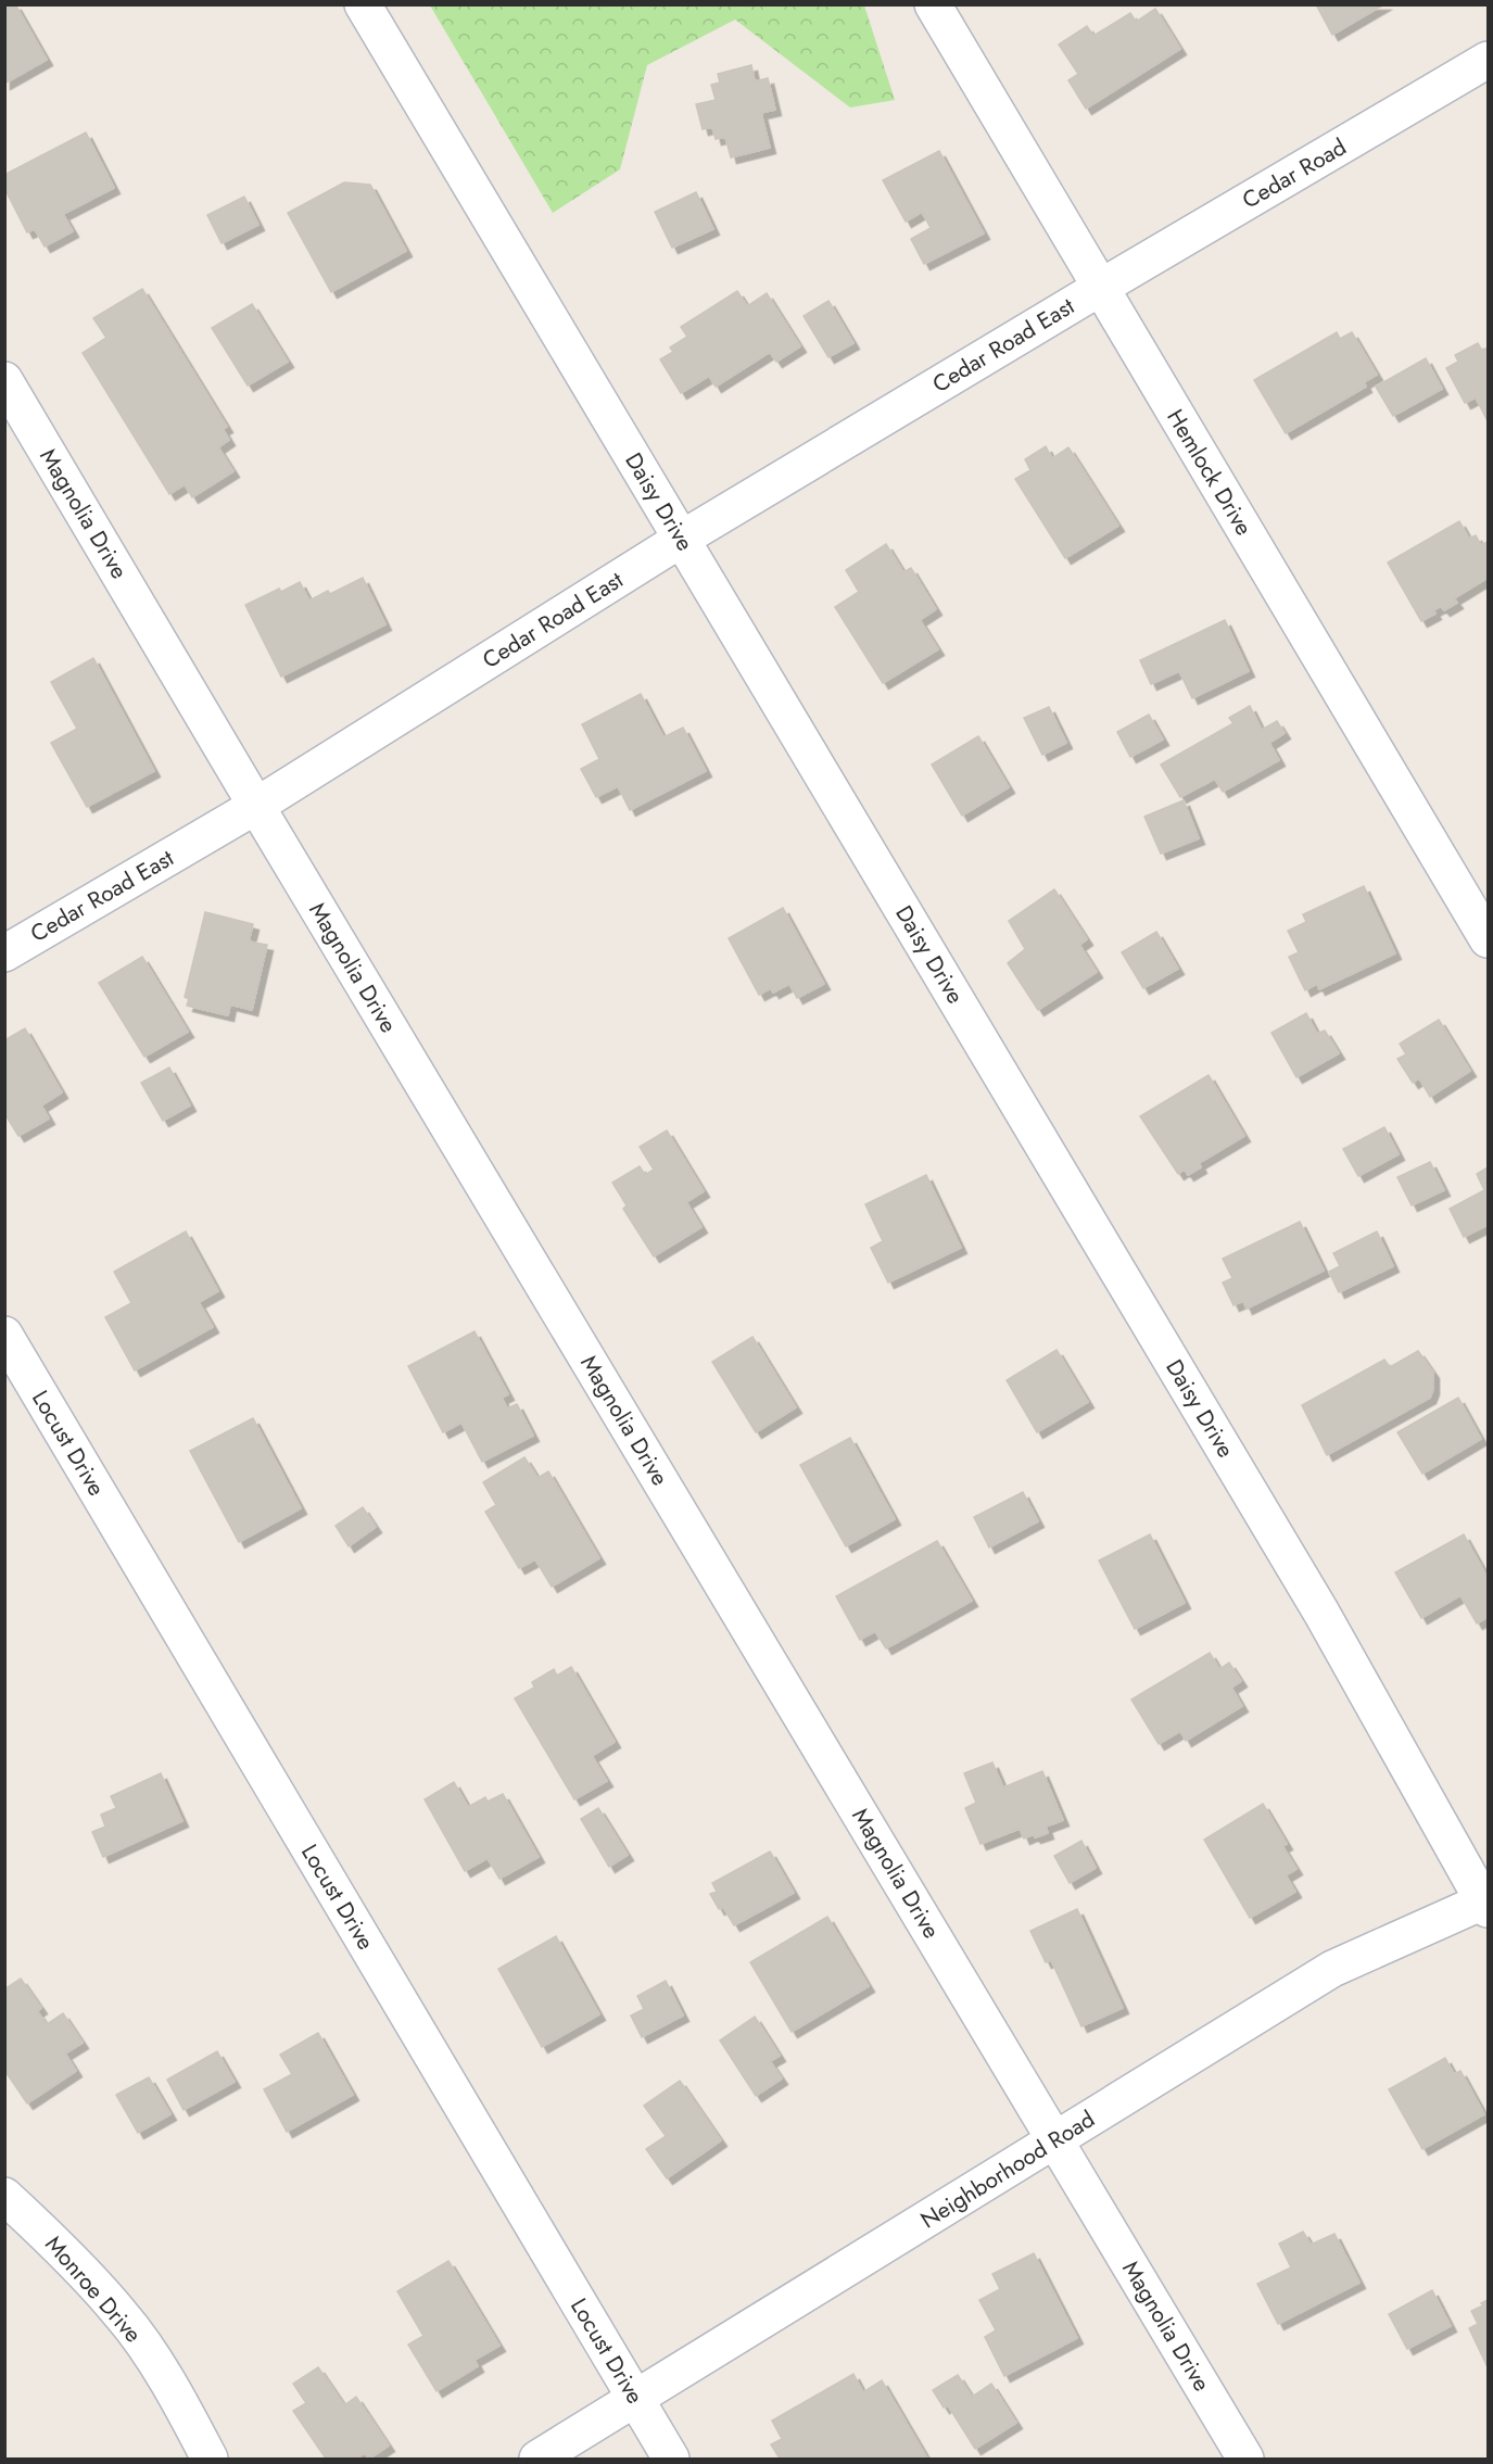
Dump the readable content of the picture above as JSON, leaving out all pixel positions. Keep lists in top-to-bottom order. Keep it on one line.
{"streets":{"street":["Cedar Road","Cedar Road East","Hemlock Drive","Daisy Drive","Magnolia Drive","Locust Drive","Neighborhood Road","Monroe Drive"]},"crossings":[["Cedar Road","Cedar Road East"],["Cedar Road","Hemlock Drive"],["Cedar Road East","Hemlock Drive"],["Cedar Road East","Daisy Drive"],["Cedar Road East","Magnolia Drive"],["Daisy Drive","Neighborhood Road"],["Magnolia Drive","Neighborhood Road"],["Locust Drive","Neighborhood Road"]]}
